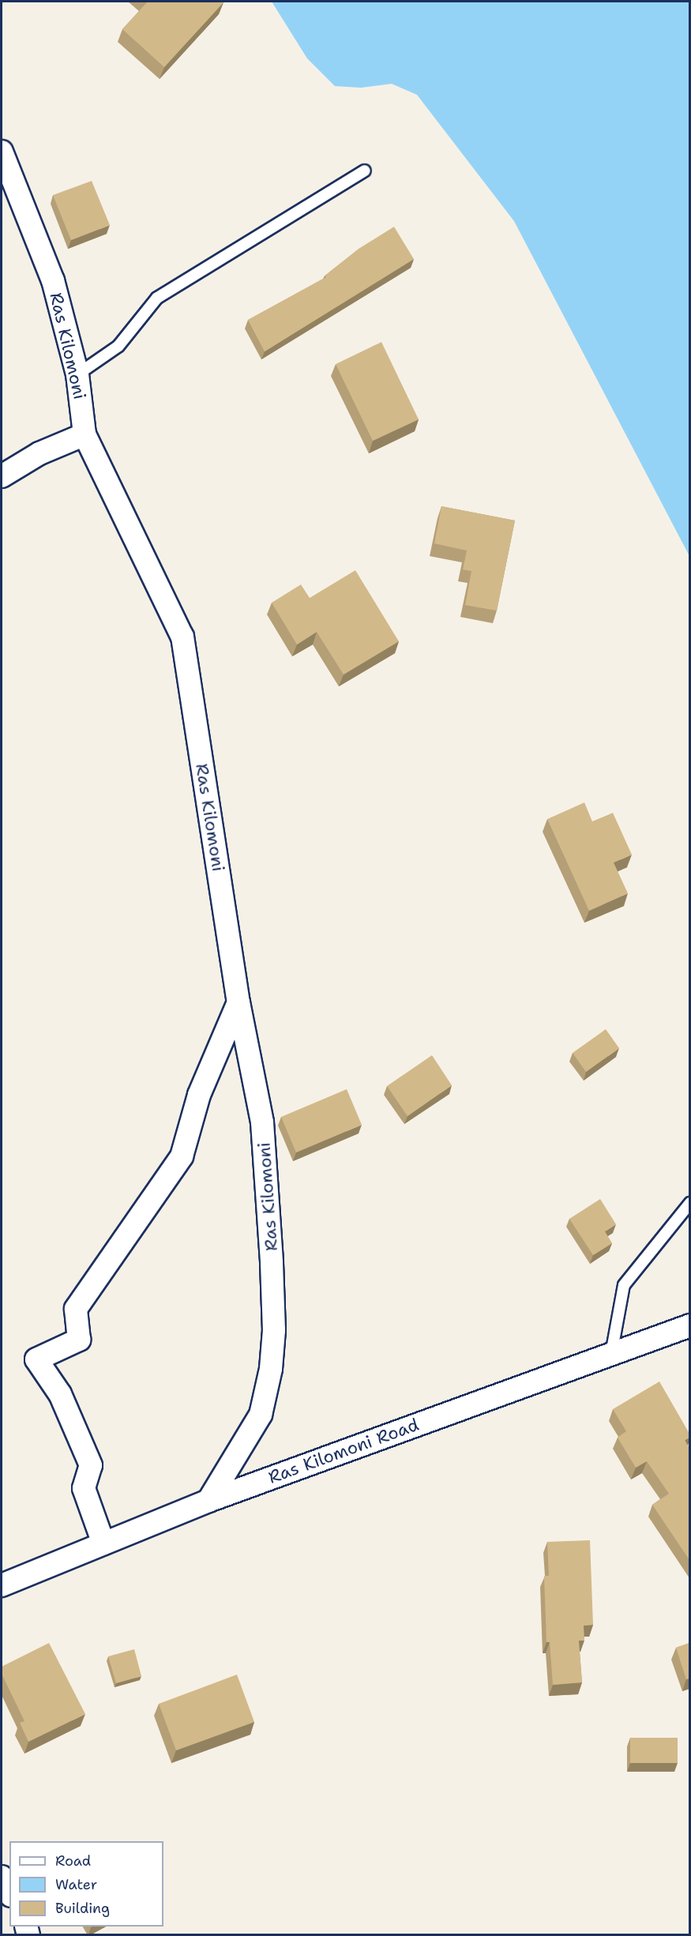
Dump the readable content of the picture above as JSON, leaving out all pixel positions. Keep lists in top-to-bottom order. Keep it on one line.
{"streets":{"street":["Ras Kilomoni","Ras Kilomoni Road"]},"crossings":[["Ras Kilomoni","Ras Kilomoni Road"]],"legend":["Road","Water","Building"]}
